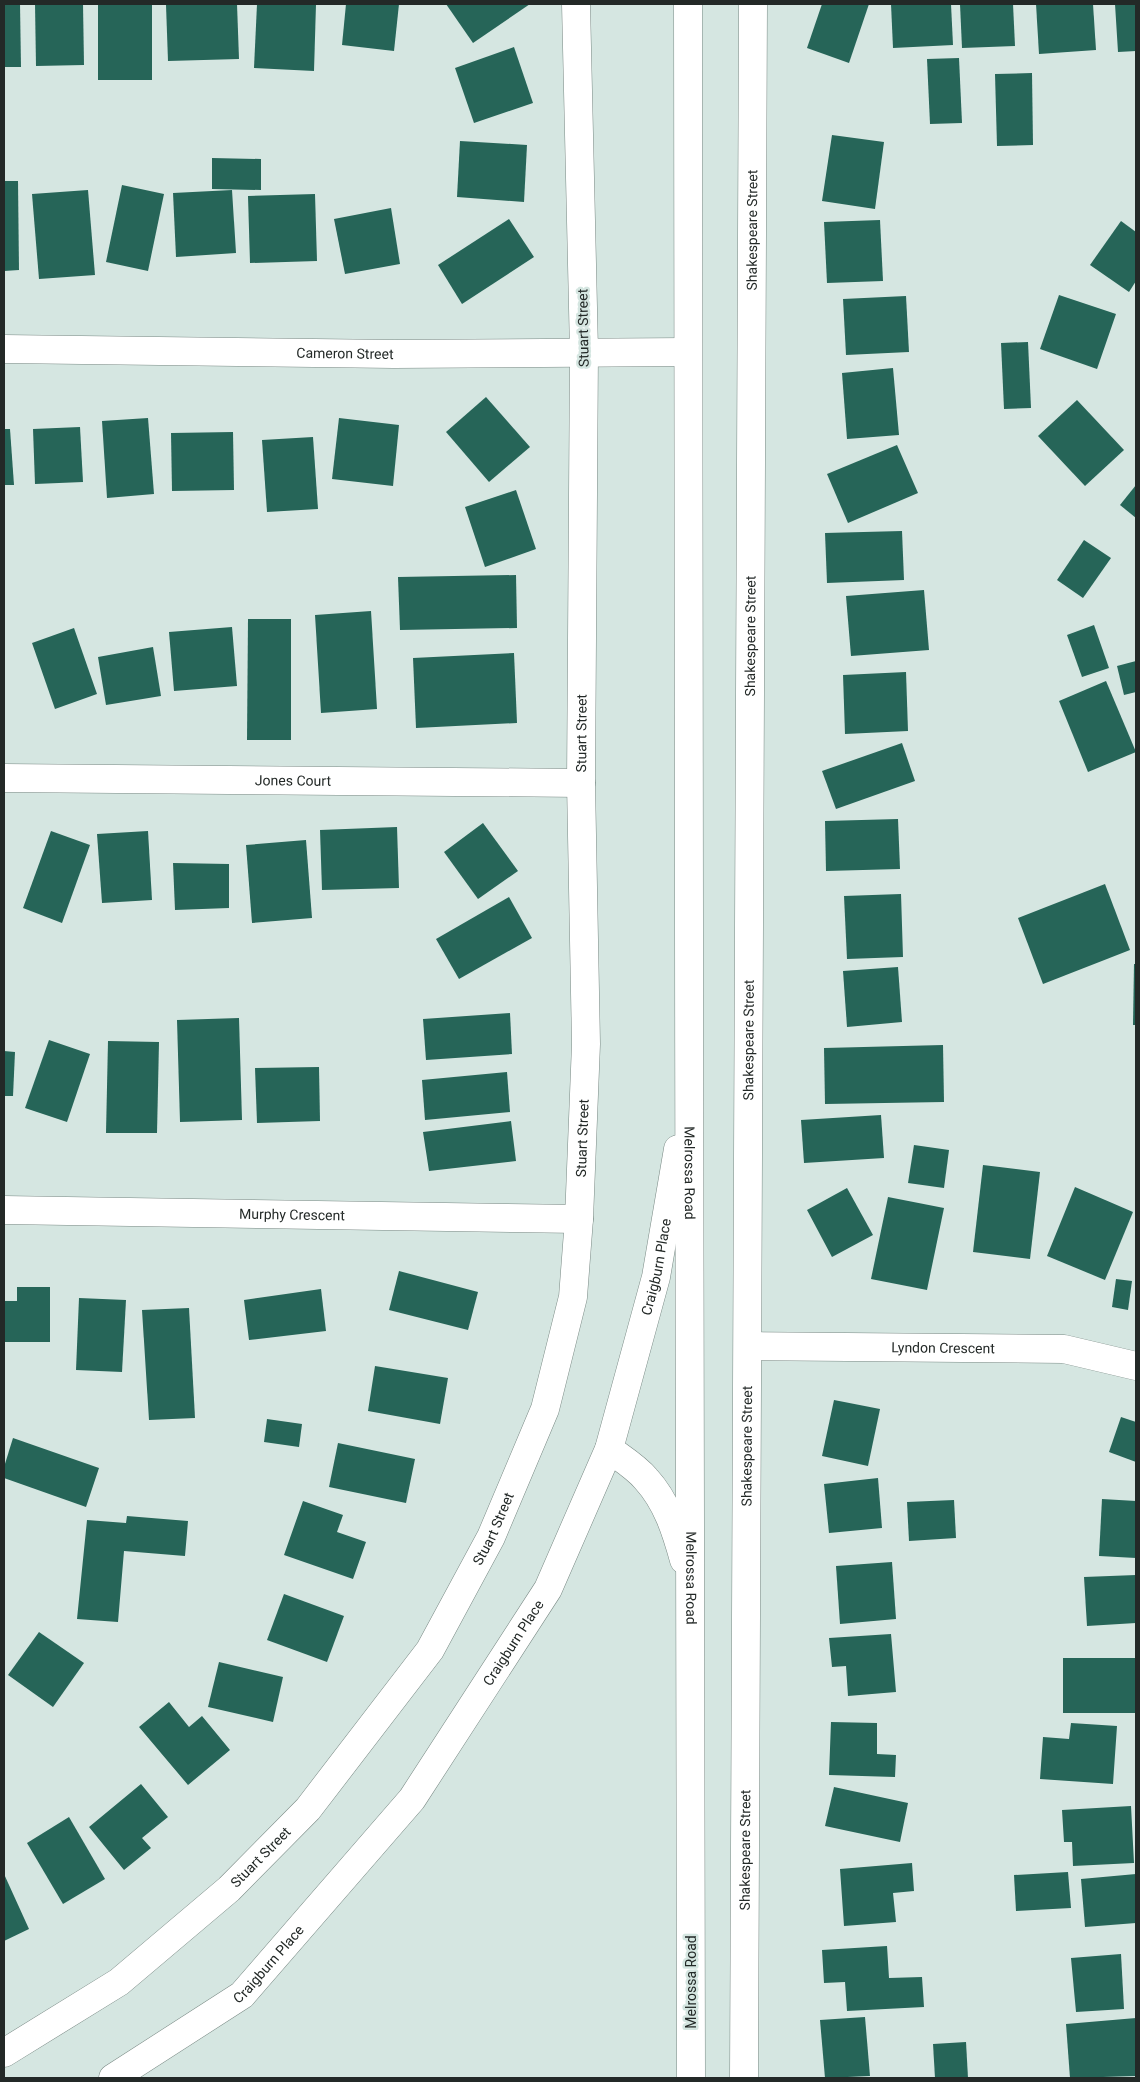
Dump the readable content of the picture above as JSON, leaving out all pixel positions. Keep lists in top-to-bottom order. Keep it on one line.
{"streets":{"street":["Shakespeare Street","Stuart Street","Cameron Street","Jones Court","Melrossa Road","Murphy Crescent","Craigburn Place","Lyndon Crescent"]},"crossings":[["Shakespeare Street","Lyndon Crescent"],["Stuart Street","Cameron Street"],["Stuart Street","Jones Court"],["Stuart Street","Murphy Crescent"],["Melrossa Road","Craigburn Place"]]}
